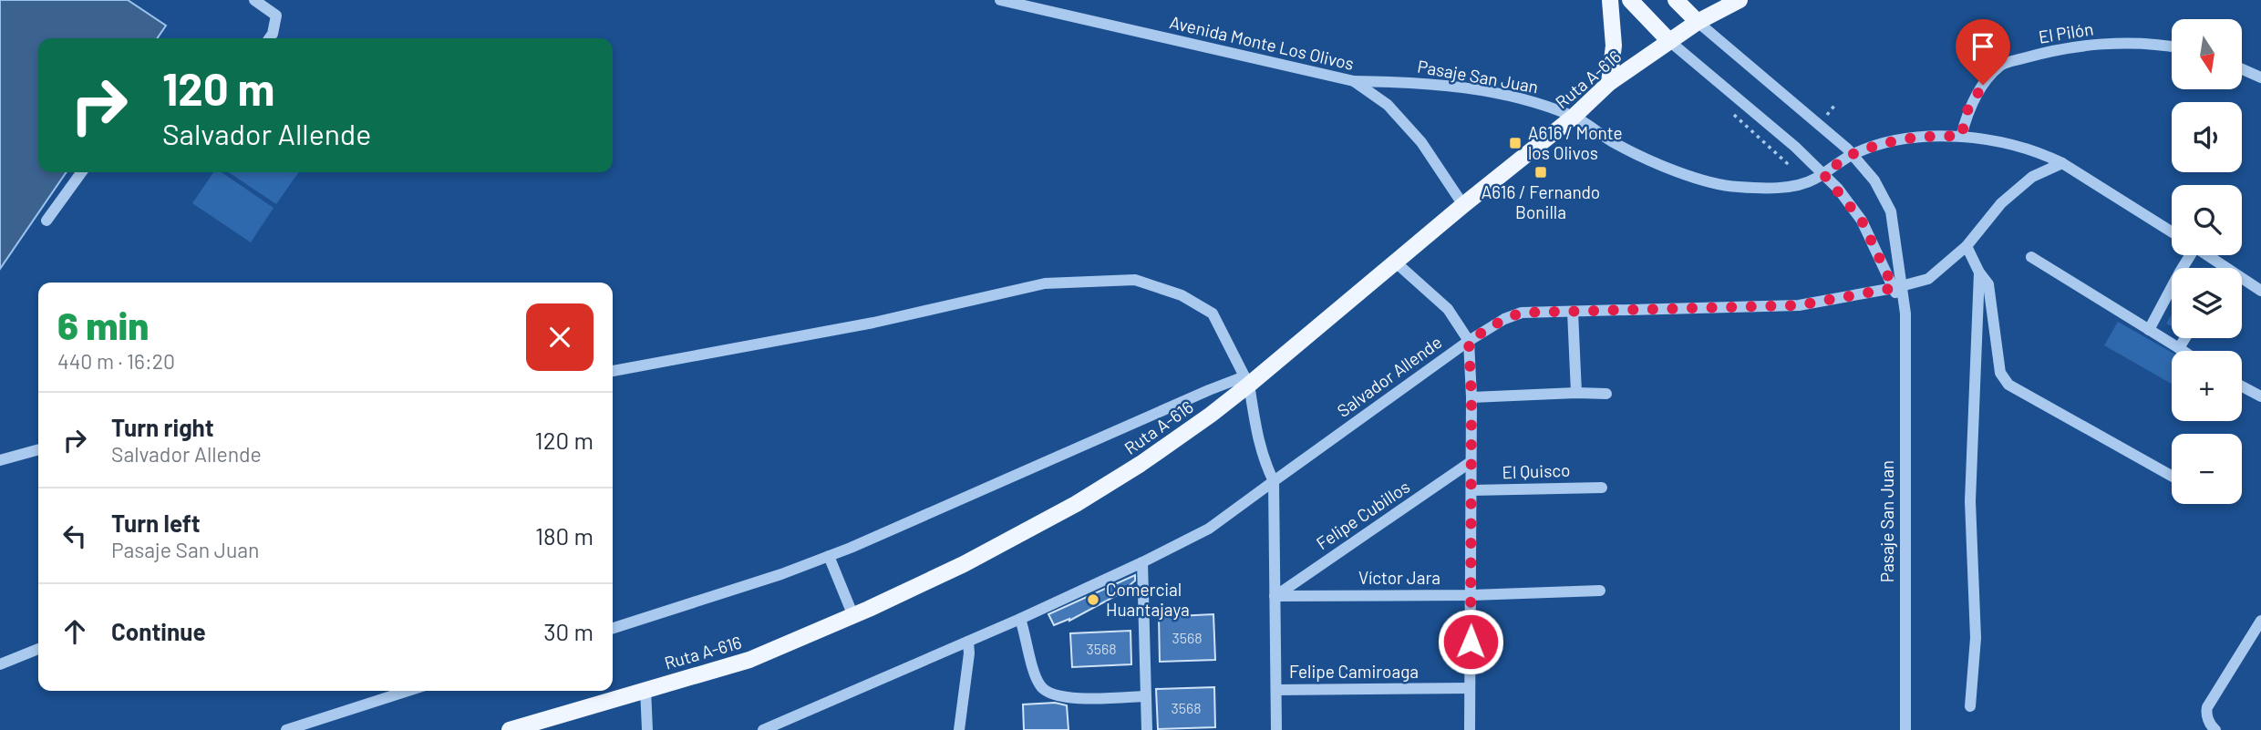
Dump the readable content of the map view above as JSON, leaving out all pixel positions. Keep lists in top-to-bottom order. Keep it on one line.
{"streets":{"main road":["Ruta A-616"],"street":["El Pilón","Avenida Monte Los Olivos","Pasaje San Juan","Salvador Allende","El Quisco","Felipe Cubillos","Víctor Jara","Felipe Camiroaga"]},"crossings":[["El Pilón","Pasaje San Juan"],["Avenida Monte Los Olivos","Pasaje San Juan"],["Avenida Monte Los Olivos","Ruta A-616"],["Pasaje San Juan","Ruta A-616"],["Pasaje San Juan","Salvador Allende"],["Felipe Cubillos","Víctor Jara"]],"places":{"transit":["A616 / Monte los Olivos","A616 / Fernando Bonilla"],"other":["Comercial Huantajaya"]},"house_numbers":["3568","3568","3568"],"north":"bottom","page":{"map_buttons":["+","−"],"turn":["120 m","Salvador Allende"],"heading":["6 min","440 m · 16:20"],"list":[{"name":"Turn right","note":"Salvador Allende","value":"120 m"},{"name":"Turn left","note":"Pasaje San Juan","value":"180 m"},{"name":"Continue","value":"30 m"}]}}
